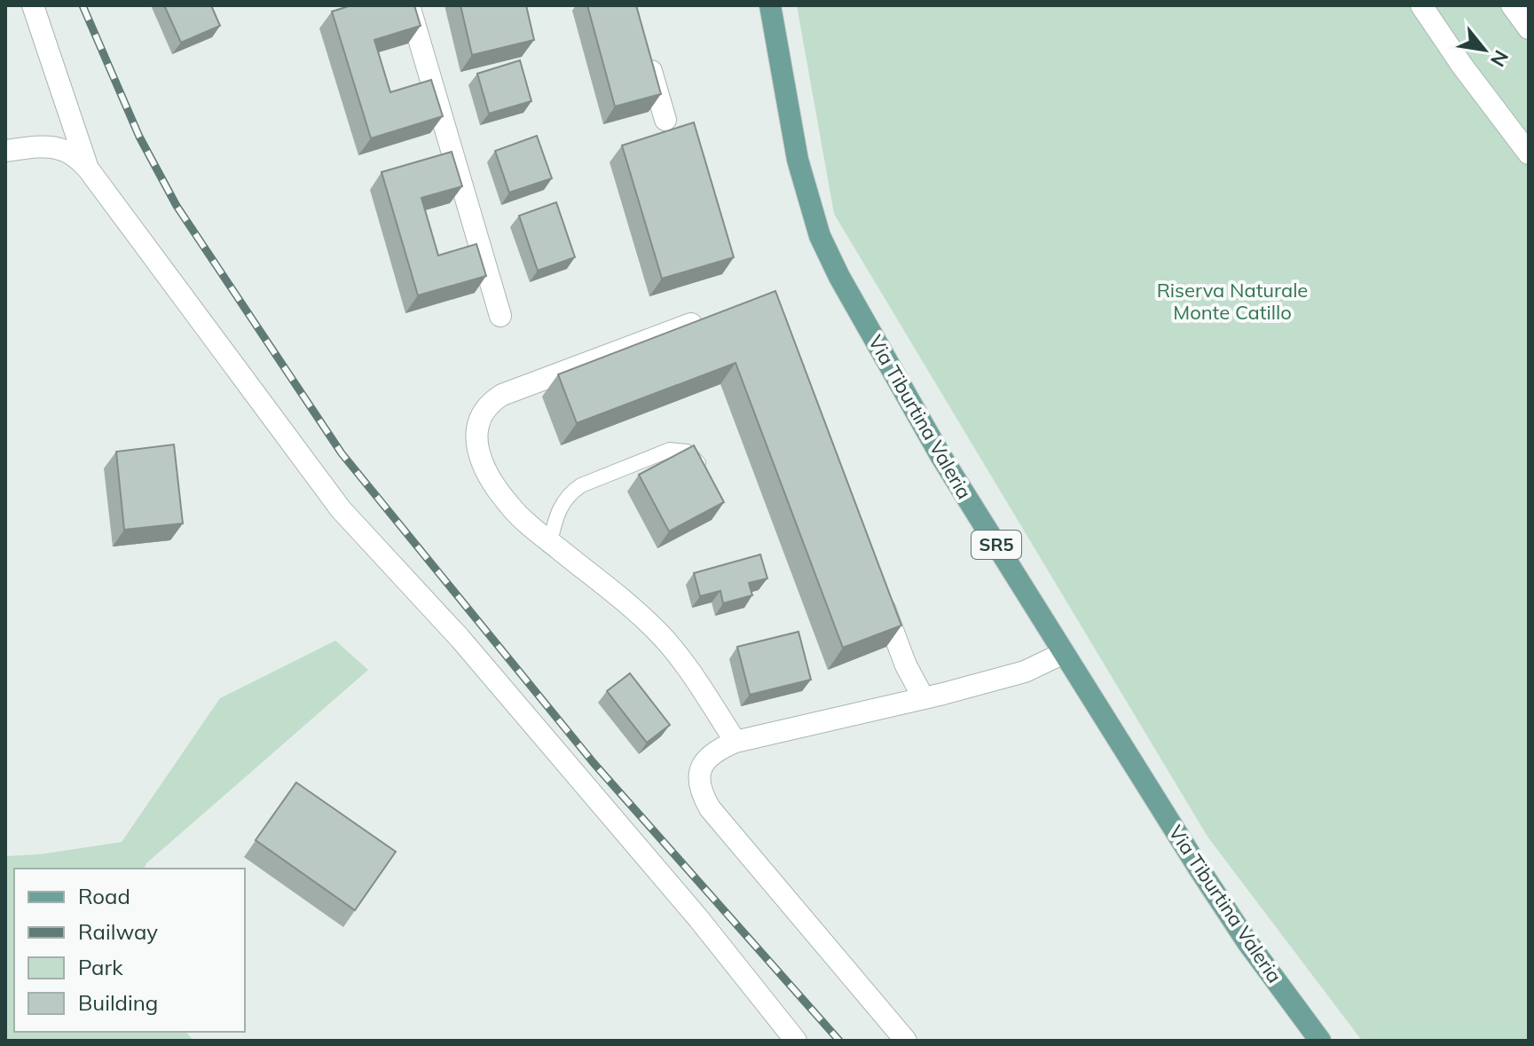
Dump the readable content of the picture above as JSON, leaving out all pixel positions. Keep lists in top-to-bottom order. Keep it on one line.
{"streets":{"main road":["Via Tiburtina Valeria","SR5"]},"parks":["Riserva Naturale Monte Catillo"],"legend":["Road","Railway","Park","Building"],"north":"bottom right"}
